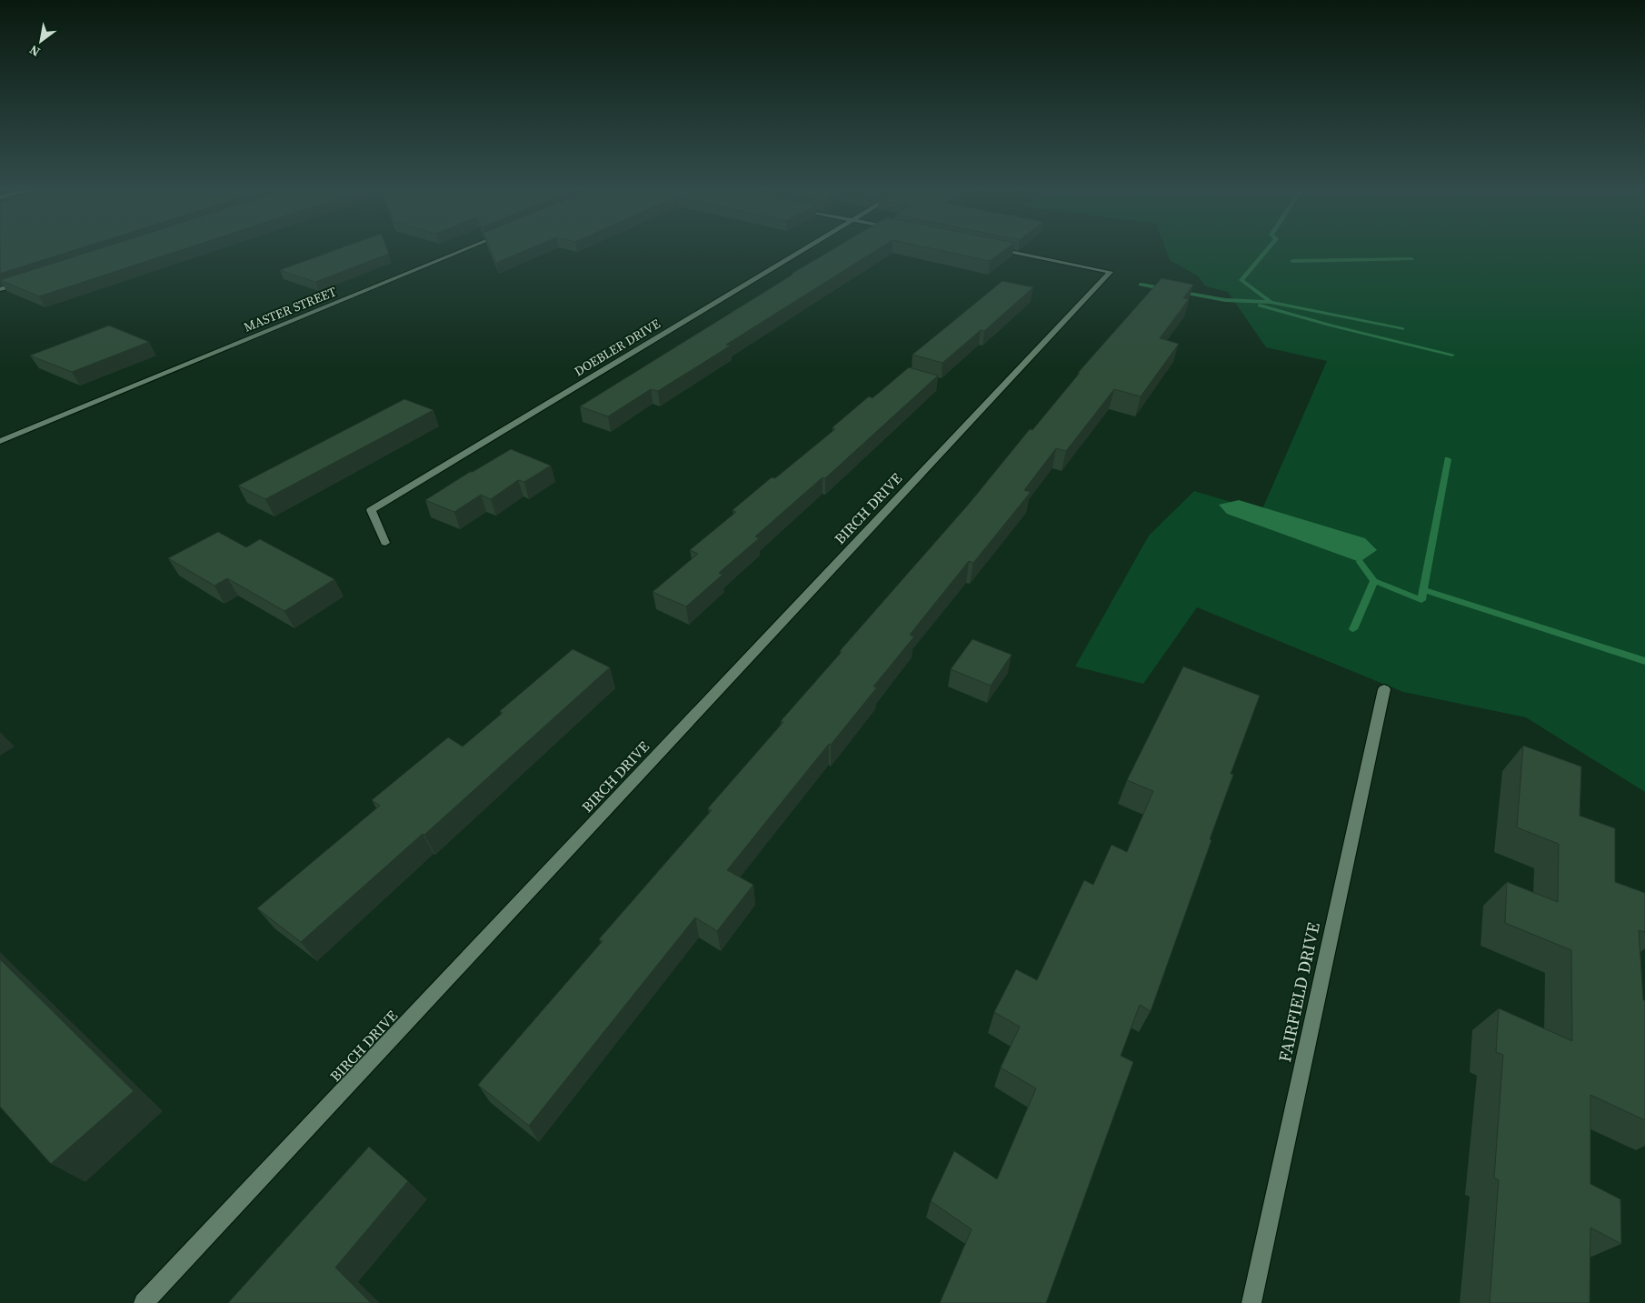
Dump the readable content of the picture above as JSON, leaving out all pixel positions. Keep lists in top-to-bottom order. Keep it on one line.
{"streets":{"street":["MASTER STREET","DOEBLER DRIVE","BIRCH DRIVE","FAIRFIELD DRIVE"]},"north":"bottom left"}
